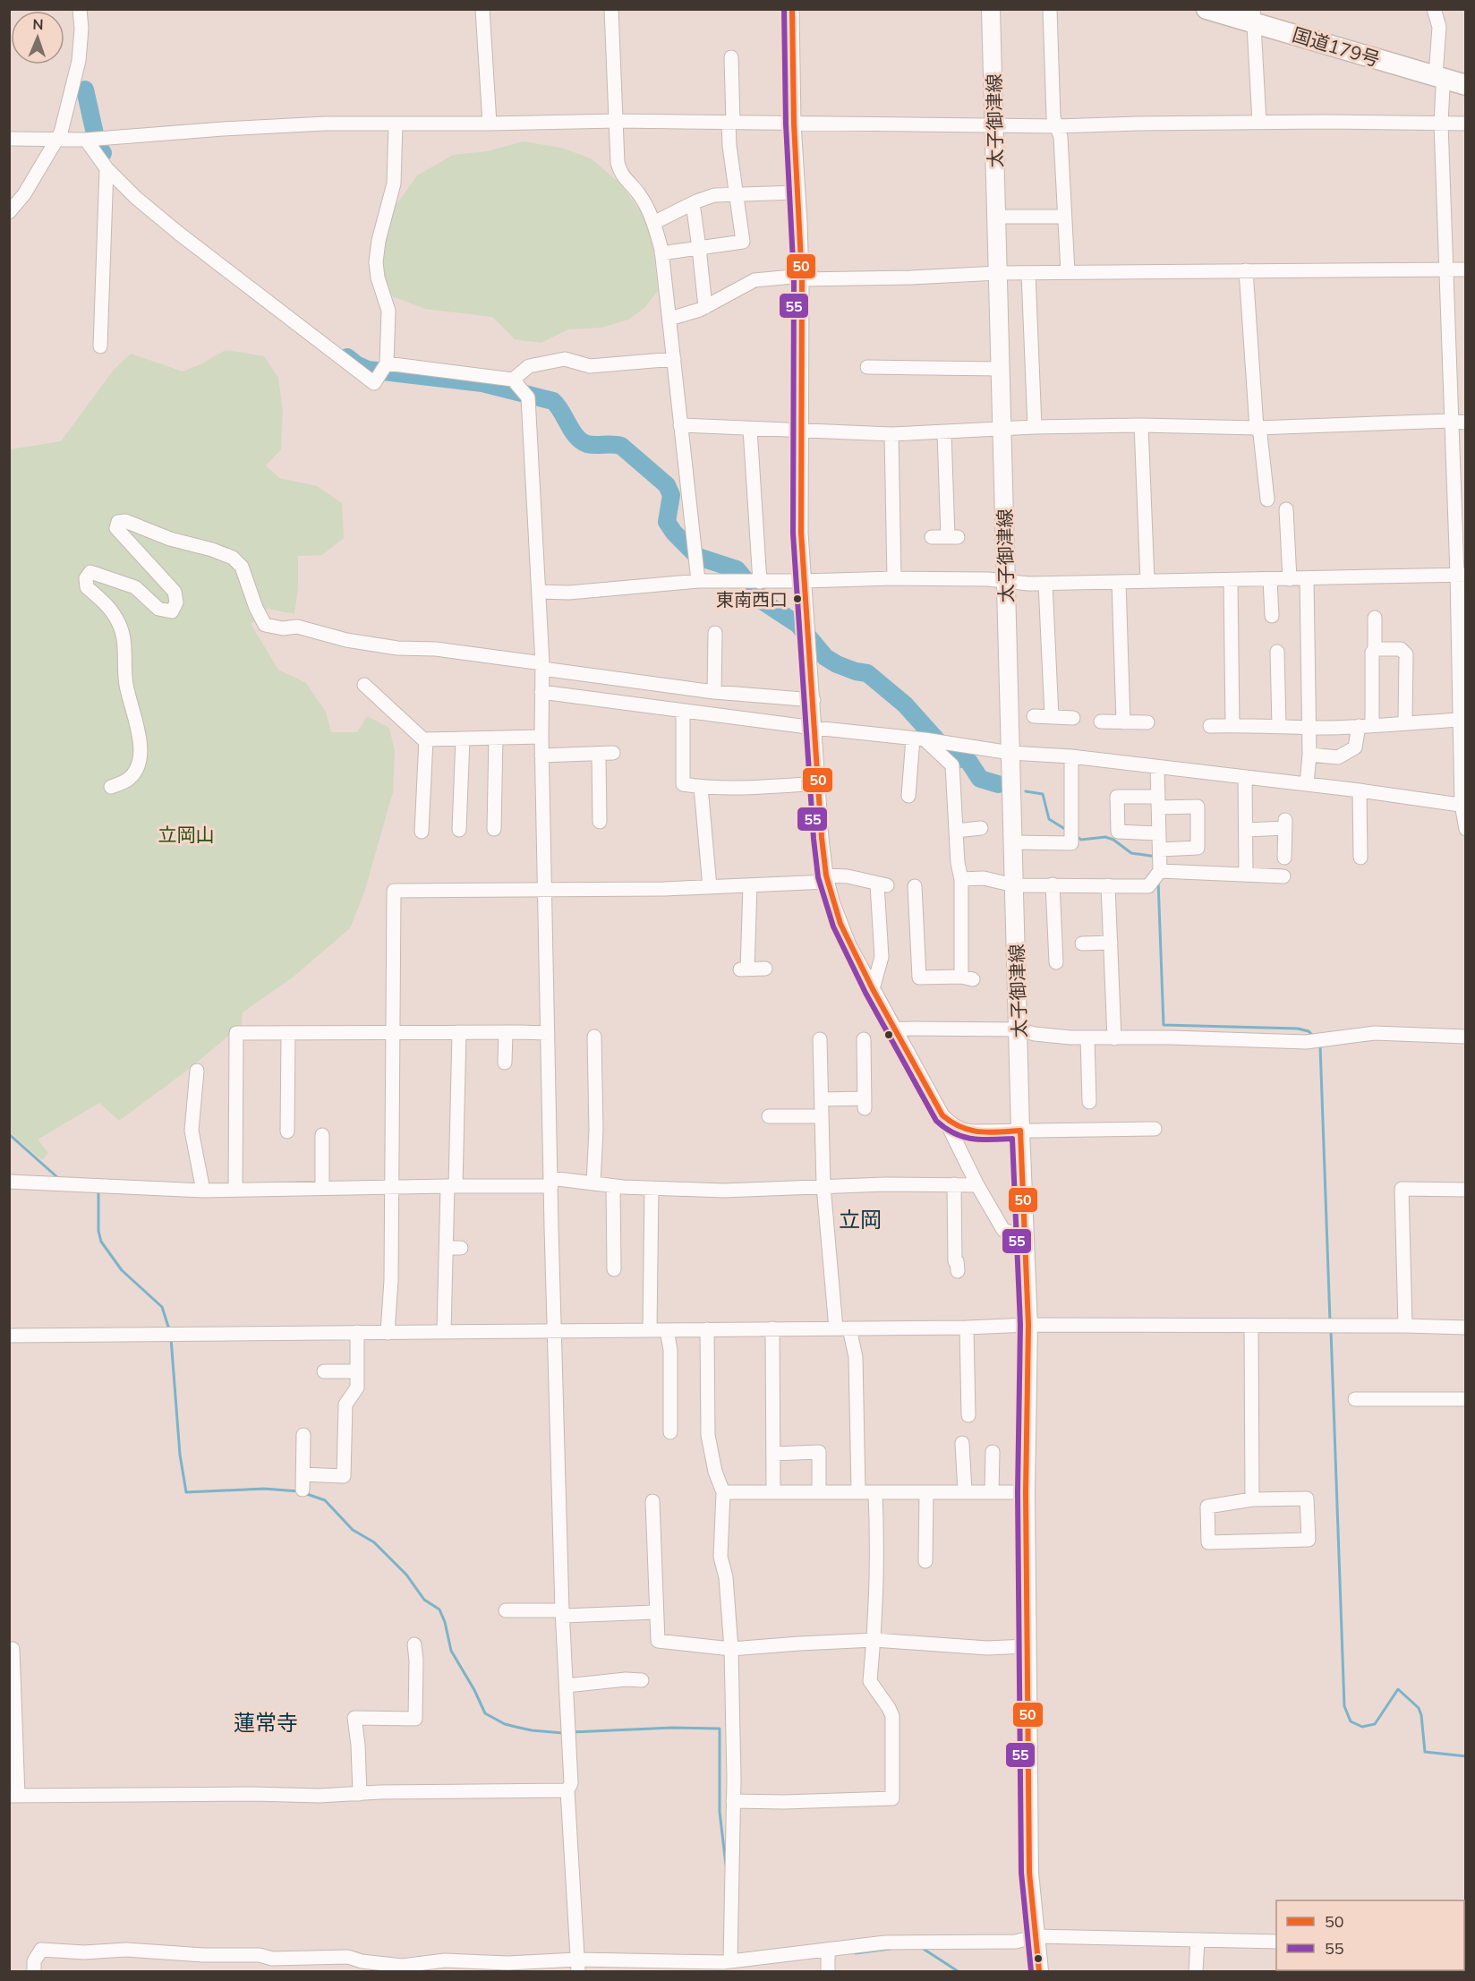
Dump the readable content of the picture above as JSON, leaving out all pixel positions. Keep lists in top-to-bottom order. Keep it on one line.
{"streets":{"highway":["国道179号"],"main road":["太子御津線"]},"districts":["立岡","蓮常寺"],"parks":["立岡山"],"places":["東南西口"],"lines":["transit line 50","transit line 55"],"legend":["50","55"],"north":"top"}
